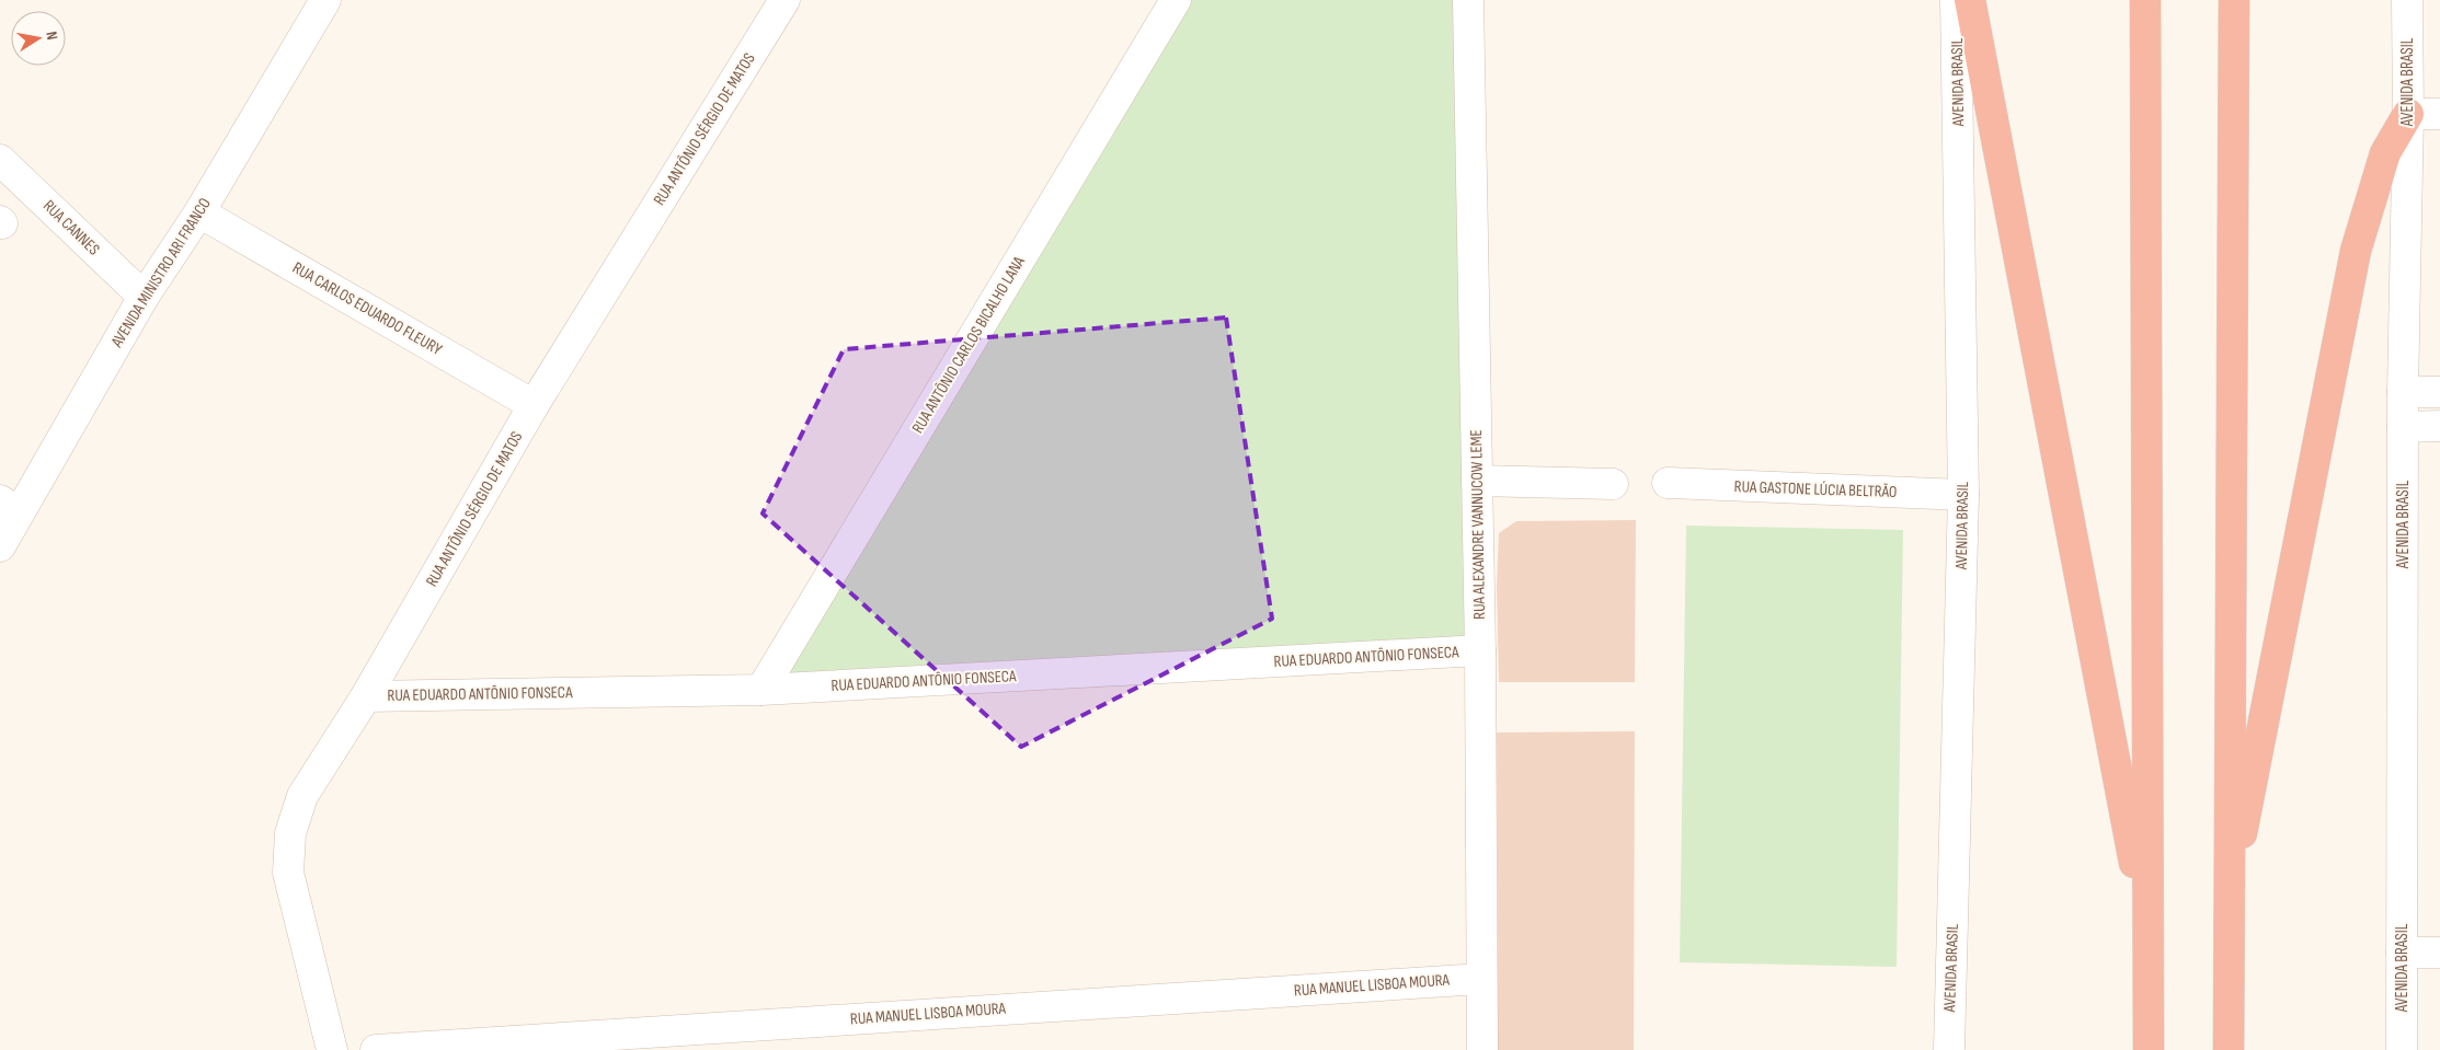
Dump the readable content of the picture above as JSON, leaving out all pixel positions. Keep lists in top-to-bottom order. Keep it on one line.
{"streets":{"street":["AVENIDA BRASIL","RUA ANTÔNIO SÉRGIO DE MATOS","RUA CANNES","AVENIDA MINISTRO ARI FRANCO","RUA CARLOS EDUARDO FLEURY","RUA ANTÔNIO CARLOS BICALHO LANA","RUA GASTONE LÚCIA BELTRÃO","RUA ALEXANDRE VANNUCOW LEME","RUA EDUARDO ANTÔNIO FONSECA","RUA MANUEL LISBOA MOURA"]},"crossings":[["AVENIDA BRASIL","RUA GASTONE LÚCIA BELTRÃO"],["RUA ANTÔNIO SÉRGIO DE MATOS","RUA CARLOS EDUARDO FLEURY"],["RUA ANTÔNIO SÉRGIO DE MATOS","RUA EDUARDO ANTÔNIO FONSECA"],["RUA CANNES","AVENIDA MINISTRO ARI FRANCO"],["AVENIDA MINISTRO ARI FRANCO","RUA CARLOS EDUARDO FLEURY"],["RUA ANTÔNIO CARLOS BICALHO LANA","RUA EDUARDO ANTÔNIO FONSECA"],["RUA ALEXANDRE VANNUCOW LEME","RUA EDUARDO ANTÔNIO FONSECA"],["RUA ALEXANDRE VANNUCOW LEME","RUA MANUEL LISBOA MOURA"]],"north":"right"}
